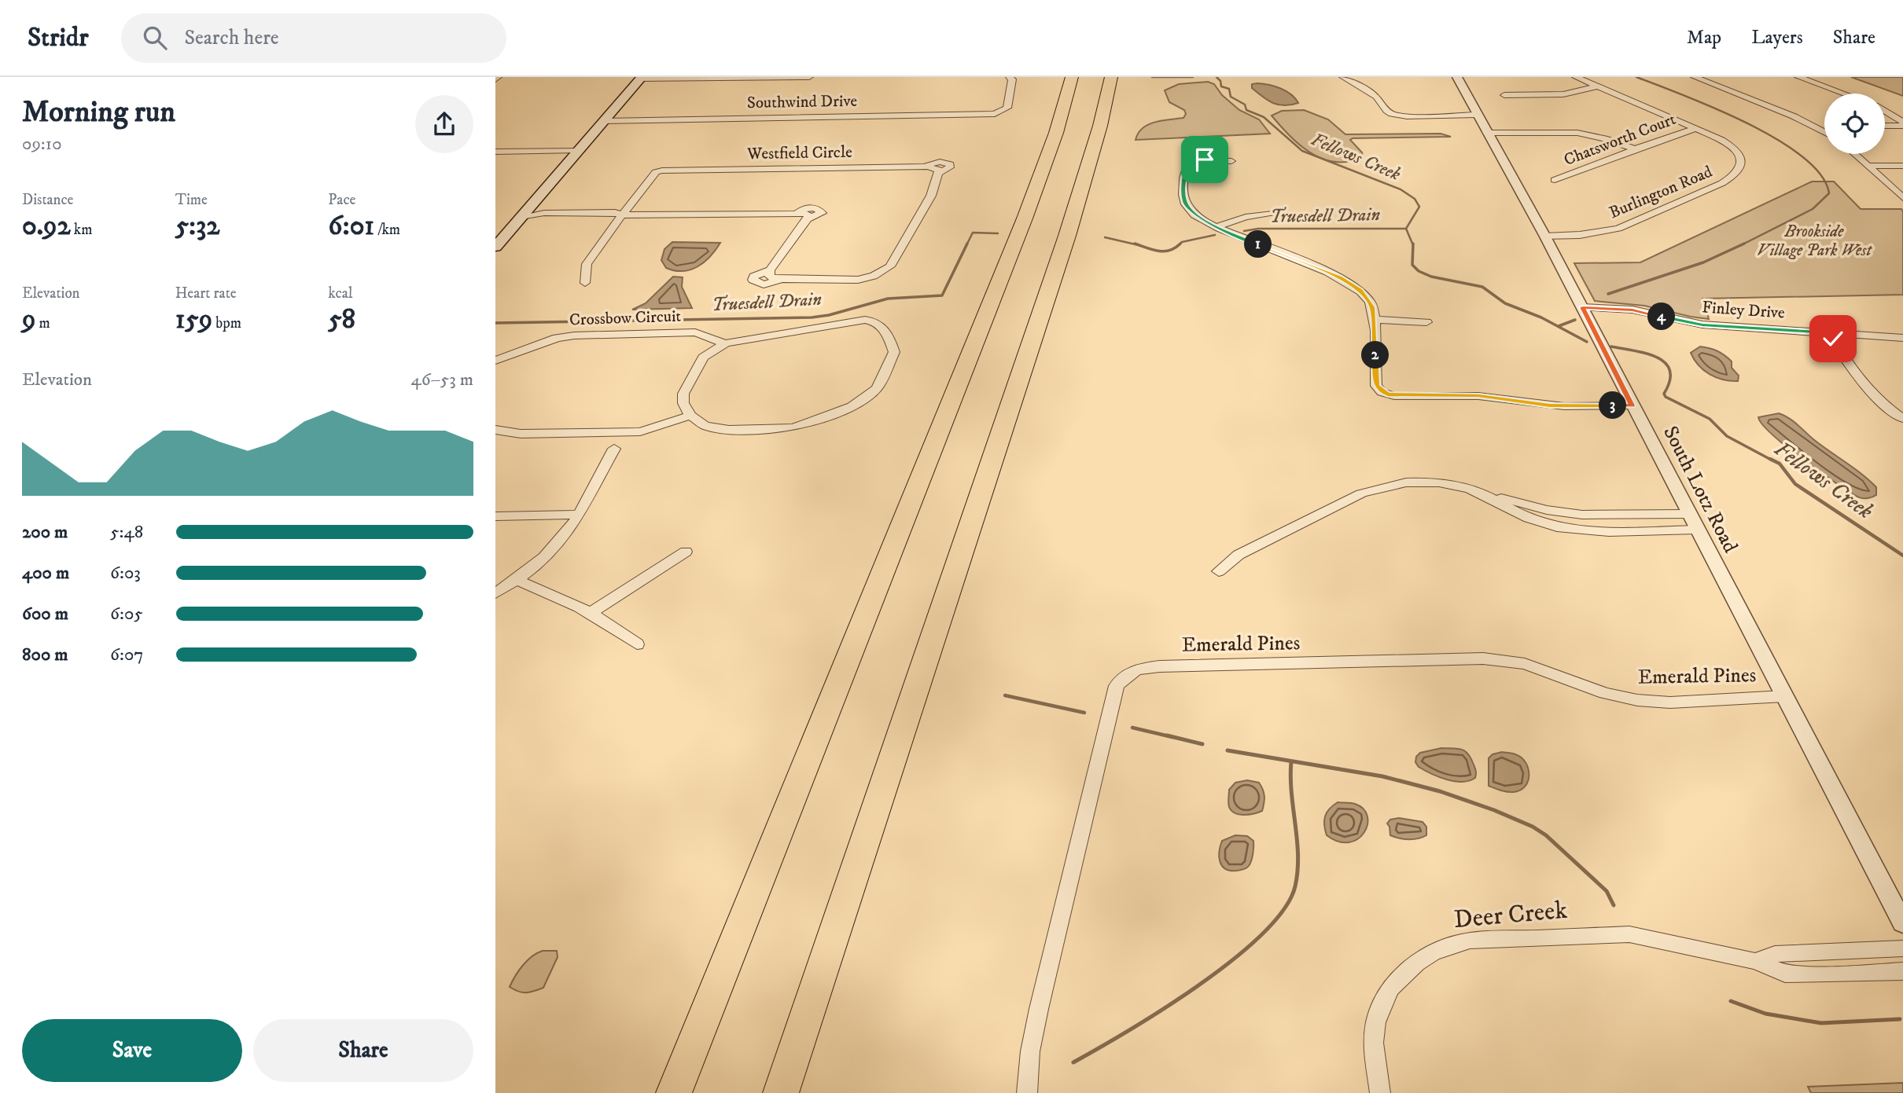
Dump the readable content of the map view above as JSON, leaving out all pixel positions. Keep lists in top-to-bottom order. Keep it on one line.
{"streets":{"street":["Southwind Drive","Chatsworth Court","Westfield Circle","Burlington Road","Finley Drive","Crossbow Circuit","South Lotz Road","Emerald Pines","Deer Creek"]},"crossings":[["Chatsworth Court","Burlington Road"],["Burlington Road","South Lotz Road"],["Finley Drive","South Lotz Road"],["South Lotz Road","Emerald Pines"]],"water":["Fellows Creek","Truesdell Drain"],"parks":["Brookside Village Park West"],"page":{"header":"Stridr","search":"Search here","nav":["Map","Layers","Share"],"heading":["Morning run","09:10"],"stats":[["Distance","0.92 km"],["Time","5:32"],["Pace","6:01 /km"],["Elevation","9 m"],["Heart rate","159 bpm"],["kcal","58"]],"pins":["1","4","2","3"],"chart":["Elevation","46–53 m"],"list":[{"name":"200 m","note":"5:48"},{"name":"400 m","note":"6:03"},{"name":"600 m","note":"6:05"},{"name":"800 m","note":"6:07"}],"buttons":["Save","Share"]}}
